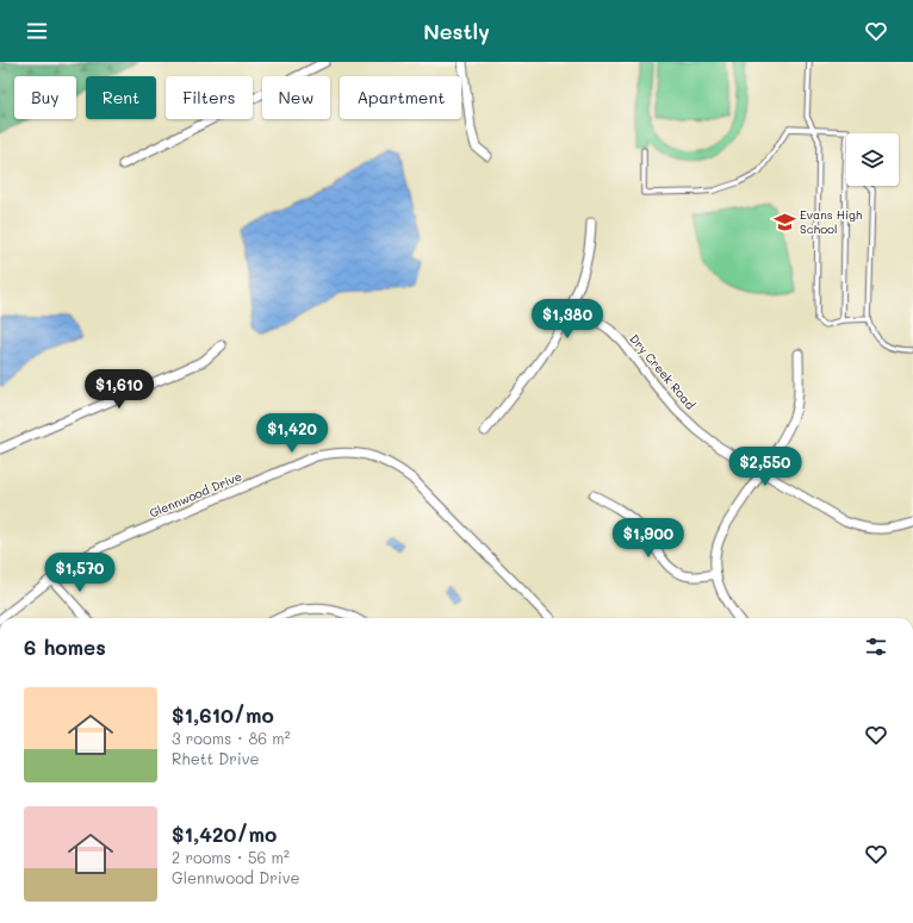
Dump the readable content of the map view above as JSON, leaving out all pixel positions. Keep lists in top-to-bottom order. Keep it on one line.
{"streets":{"street":["Dry Creek Road","Glennwood Drive"]},"places":{"school or university":["Evans High School"]},"page":{"header":"Nestly","chip":["Buy","Rent","Filters","New","Apartment"],"price":["$1,380","$1,610","$1,420","$2,550","$1,900","$1,570"],"heading":"6 homes","list":[{"name":"$1,610/mo","note":"3 rooms · 86 m² · Rhett Drive"},{"name":"$1,420/mo","note":"2 rooms · 56 m² · Glennwood Drive"}]}}
